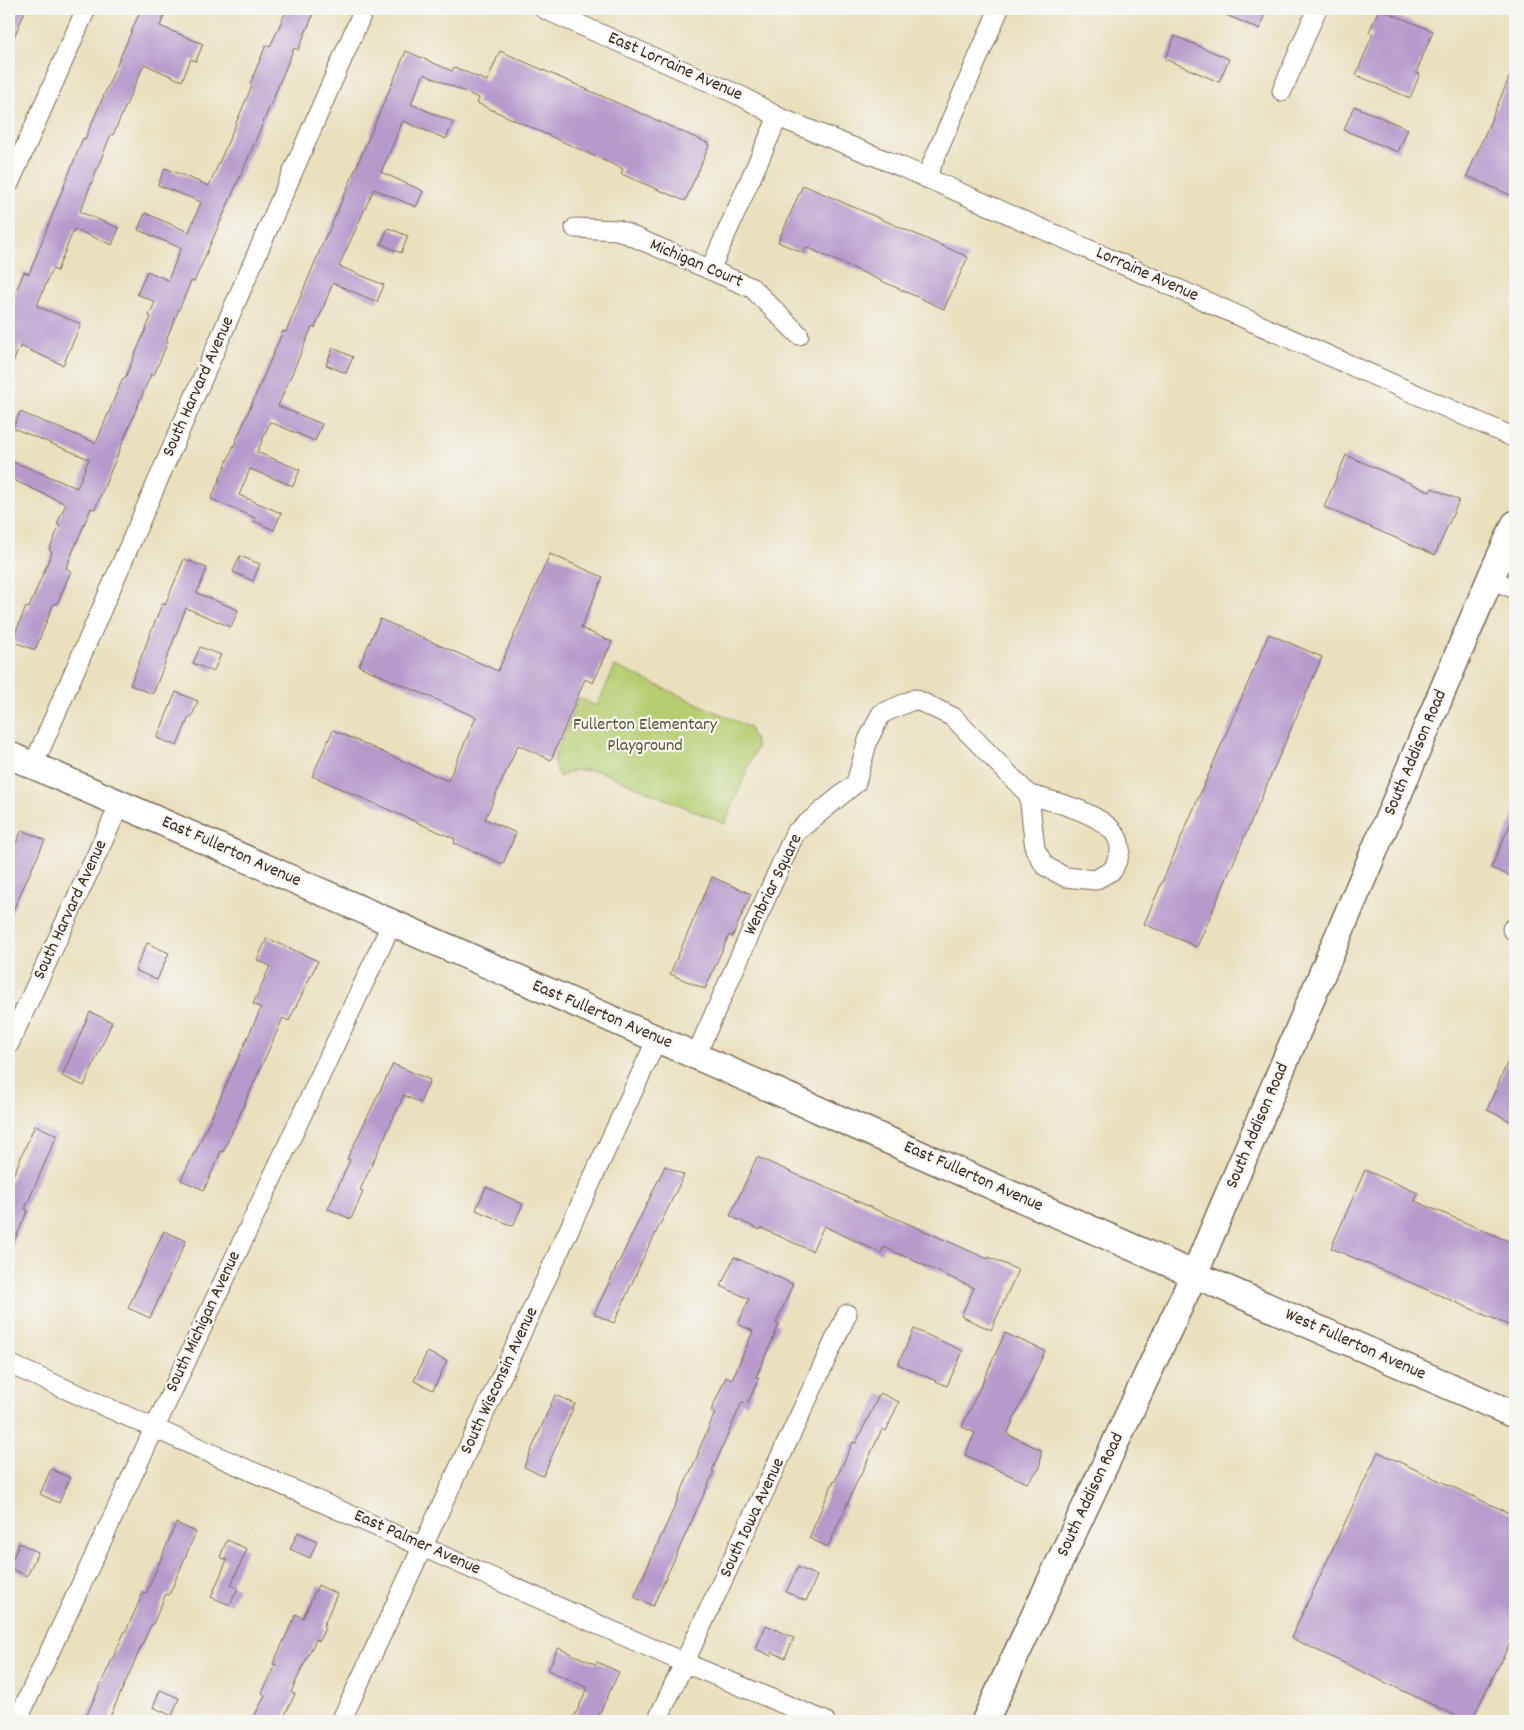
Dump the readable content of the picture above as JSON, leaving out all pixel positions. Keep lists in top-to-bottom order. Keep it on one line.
{"streets":{"street":["East Lorraine Avenue","Michigan Court","Lorraine Avenue","South Harvard Avenue","South Addison Road","East Fullerton Avenue","Wenbriar Square","South Michigan Avenue","West Fullerton Avenue","South Wisconsin Avenue","South Iowa Avenue","East Palmer Avenue"]},"crossings":[["East Lorraine Avenue","Lorraine Avenue"],["South Harvard Avenue","East Fullerton Avenue"],["South Addison Road","East Fullerton Avenue"],["South Addison Road","West Fullerton Avenue"],["East Fullerton Avenue","Wenbriar Square"],["East Fullerton Avenue","South Michigan Avenue"],["East Fullerton Avenue","West Fullerton Avenue"],["East Fullerton Avenue","South Wisconsin Avenue"],["South Michigan Avenue","East Palmer Avenue"],["South Wisconsin Avenue","East Palmer Avenue"],["South Iowa Avenue","East Palmer Avenue"]],"parks":["Fullerton Elementary Playground"]}
